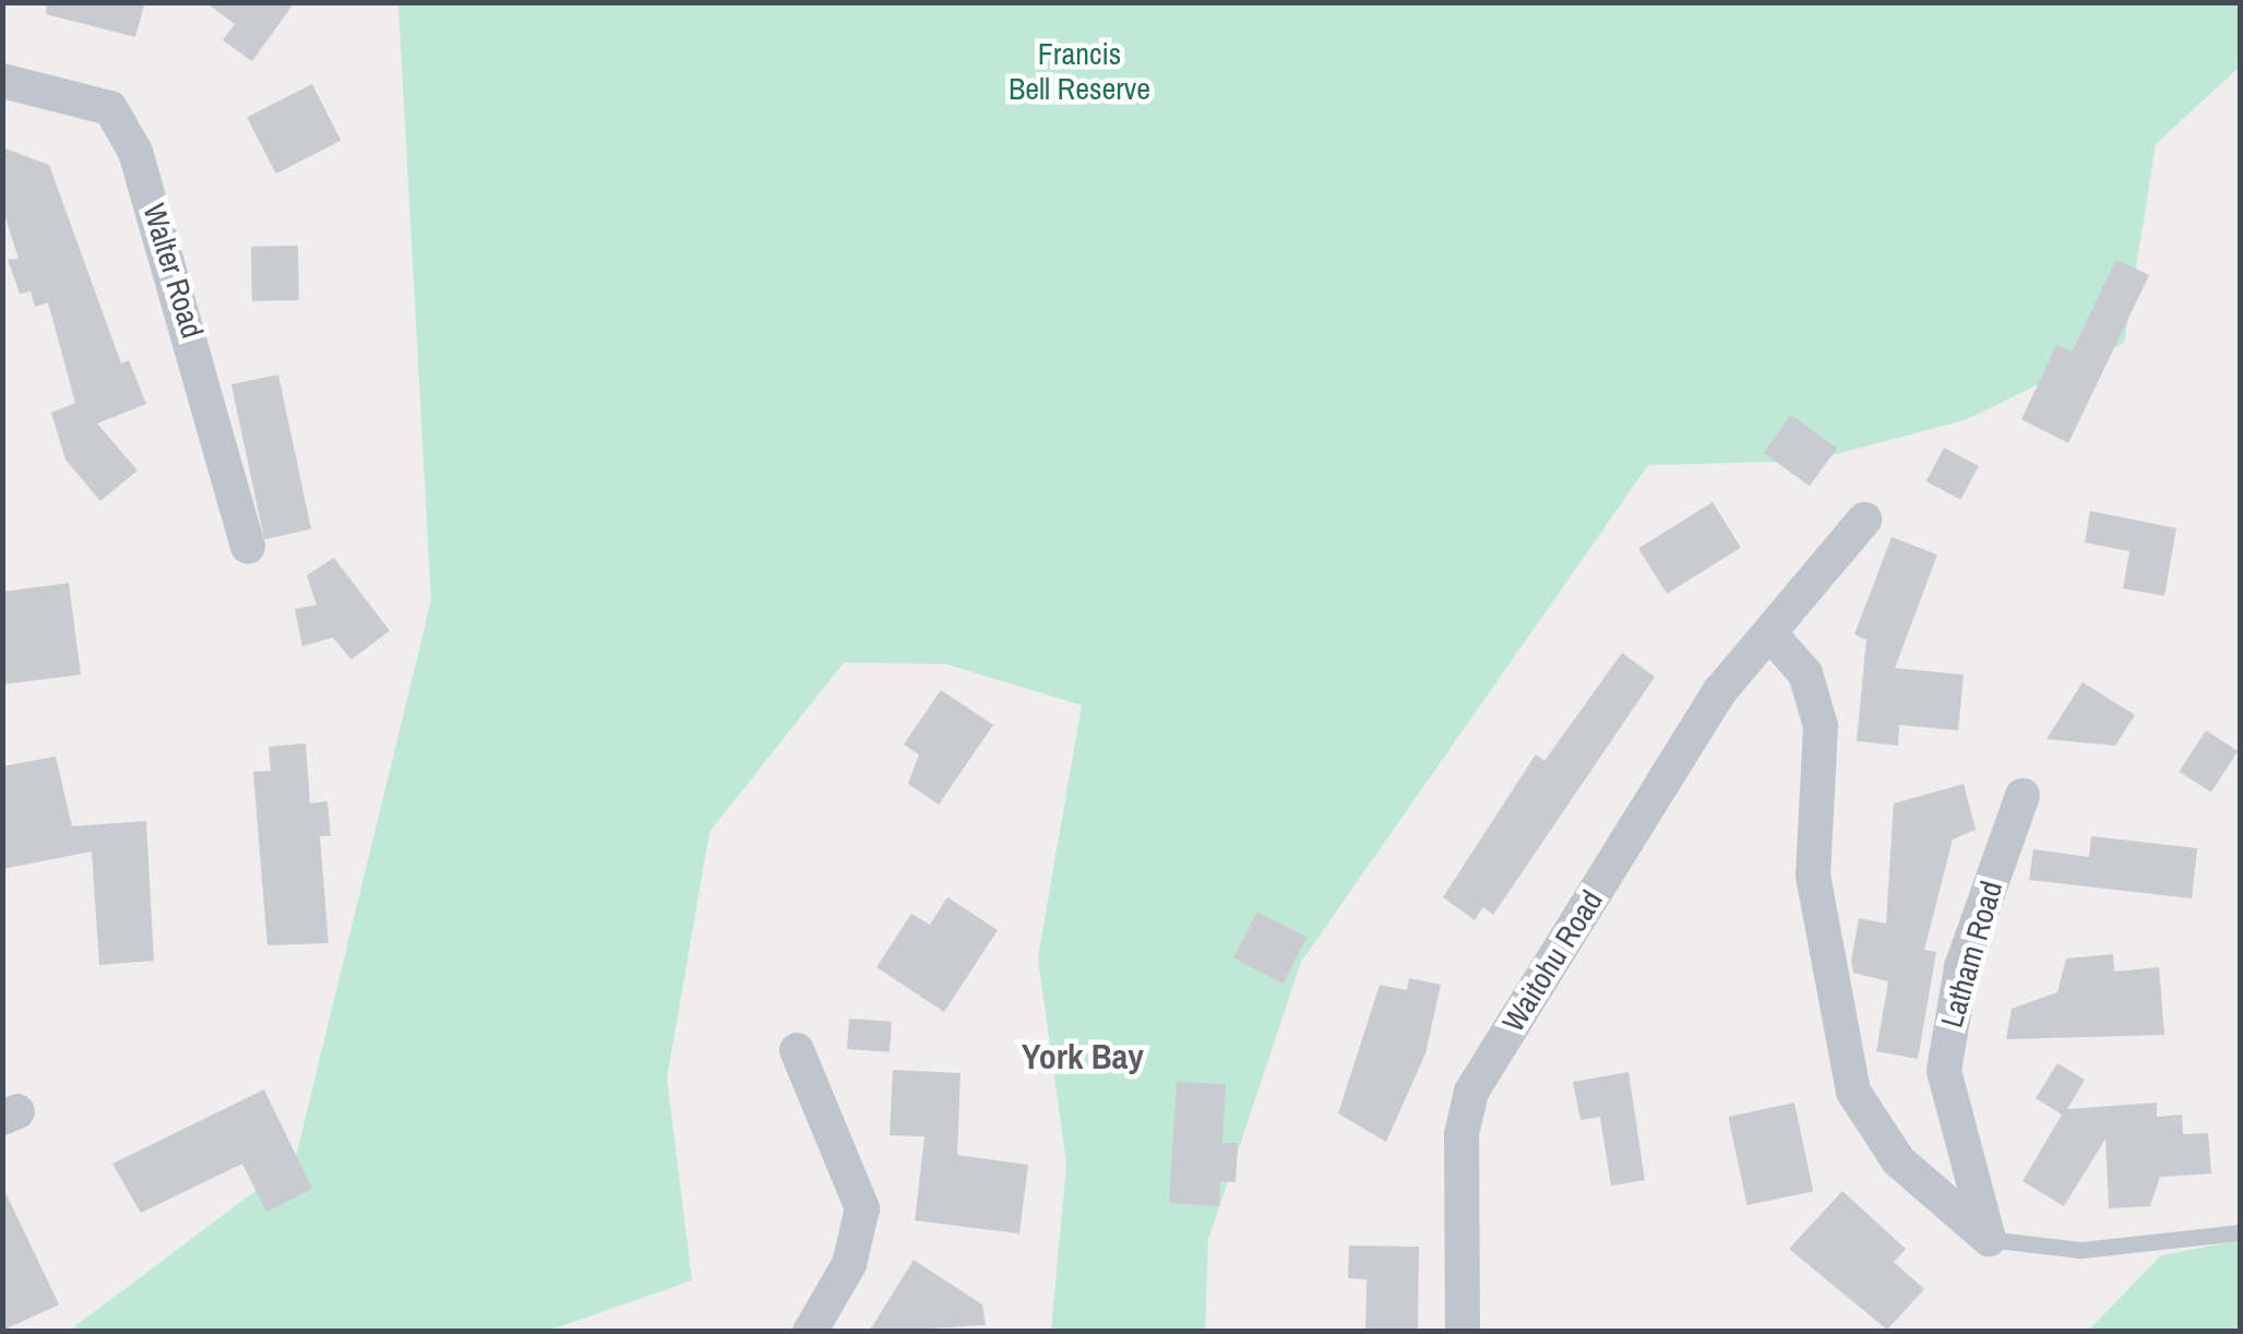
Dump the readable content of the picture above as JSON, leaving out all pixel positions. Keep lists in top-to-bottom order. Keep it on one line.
{"streets":{"street":["Walter Road","Latham Road","Waitohu Road"]},"districts":["York Bay"],"parks":["Francis Bell Reserve"]}
